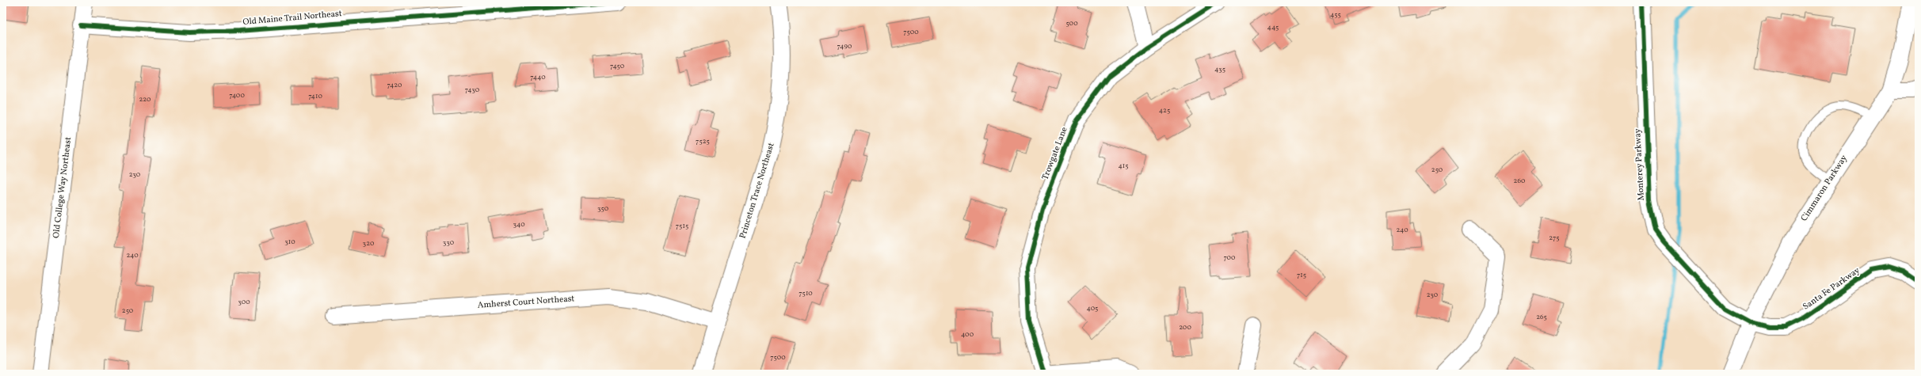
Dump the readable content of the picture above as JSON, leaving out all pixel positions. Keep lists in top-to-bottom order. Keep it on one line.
{"streets":{"street":["Old Maine Trail Northeast","Trowgate Lane","Monterey Parkway","Old College Way Northeast","Cimmaron Parkway","Princeton Trace Northeast","Santa Fe Parkway","Amherst Court Northeast"]},"crossings":[["Old Maine Trail Northeast","Old College Way Northeast"],["Monterey Parkway","Cimmaron Parkway"],["Monterey Parkway","Santa Fe Parkway"],["Cimmaron Parkway","Santa Fe Parkway"],["Princeton Trace Northeast","Amherst Court Northeast"]],"house_numbers":["455","500","445","7500","7490","7450","435","7440","7420","7430","7400","7410","220","425","7525","415","250","230","260","350","340","7515","240","275","310","330","320","240","700","715","7510","230","300","405","250","265","200","400","7500"]}
